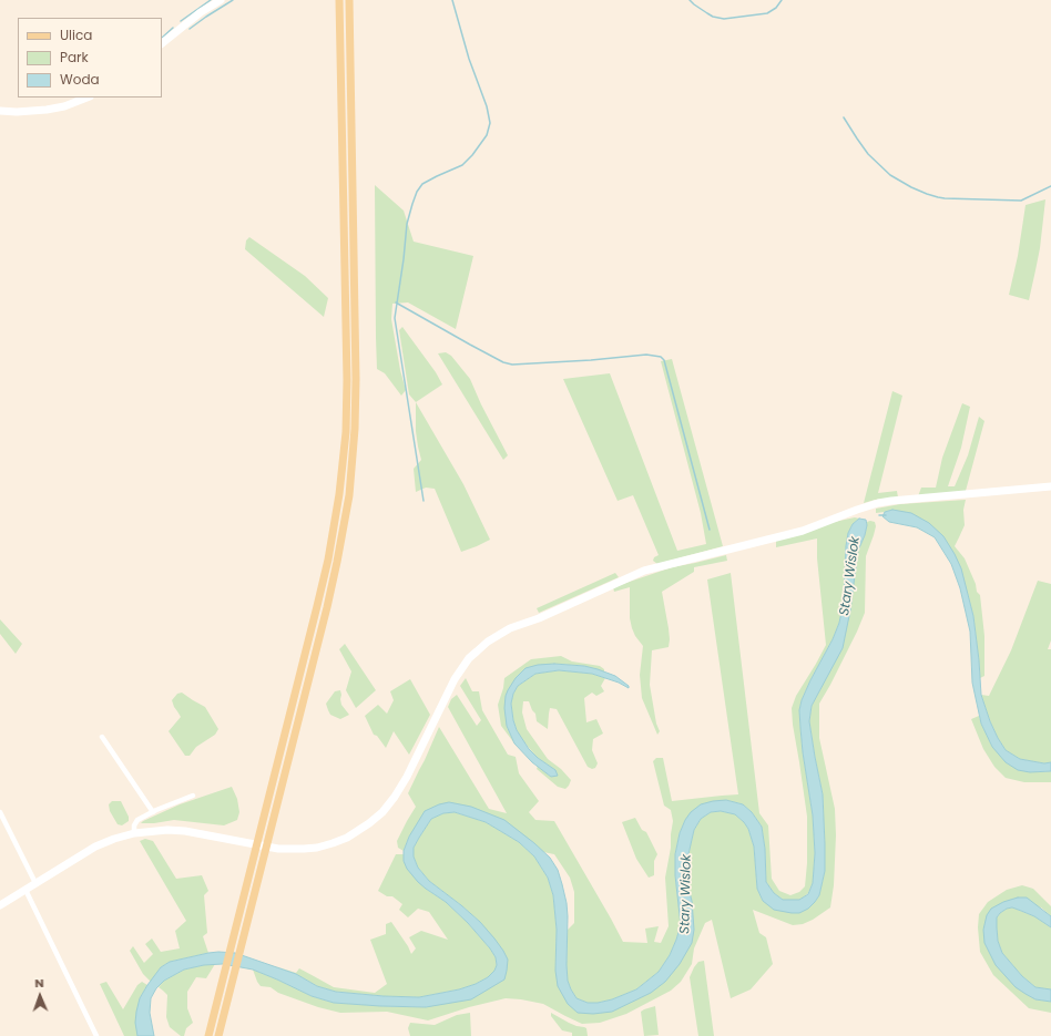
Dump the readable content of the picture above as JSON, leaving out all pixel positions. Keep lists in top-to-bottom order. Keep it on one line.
{"water":["Stary Wislok"],"legend":["Ulica","Park","Woda"],"north":"top"}
